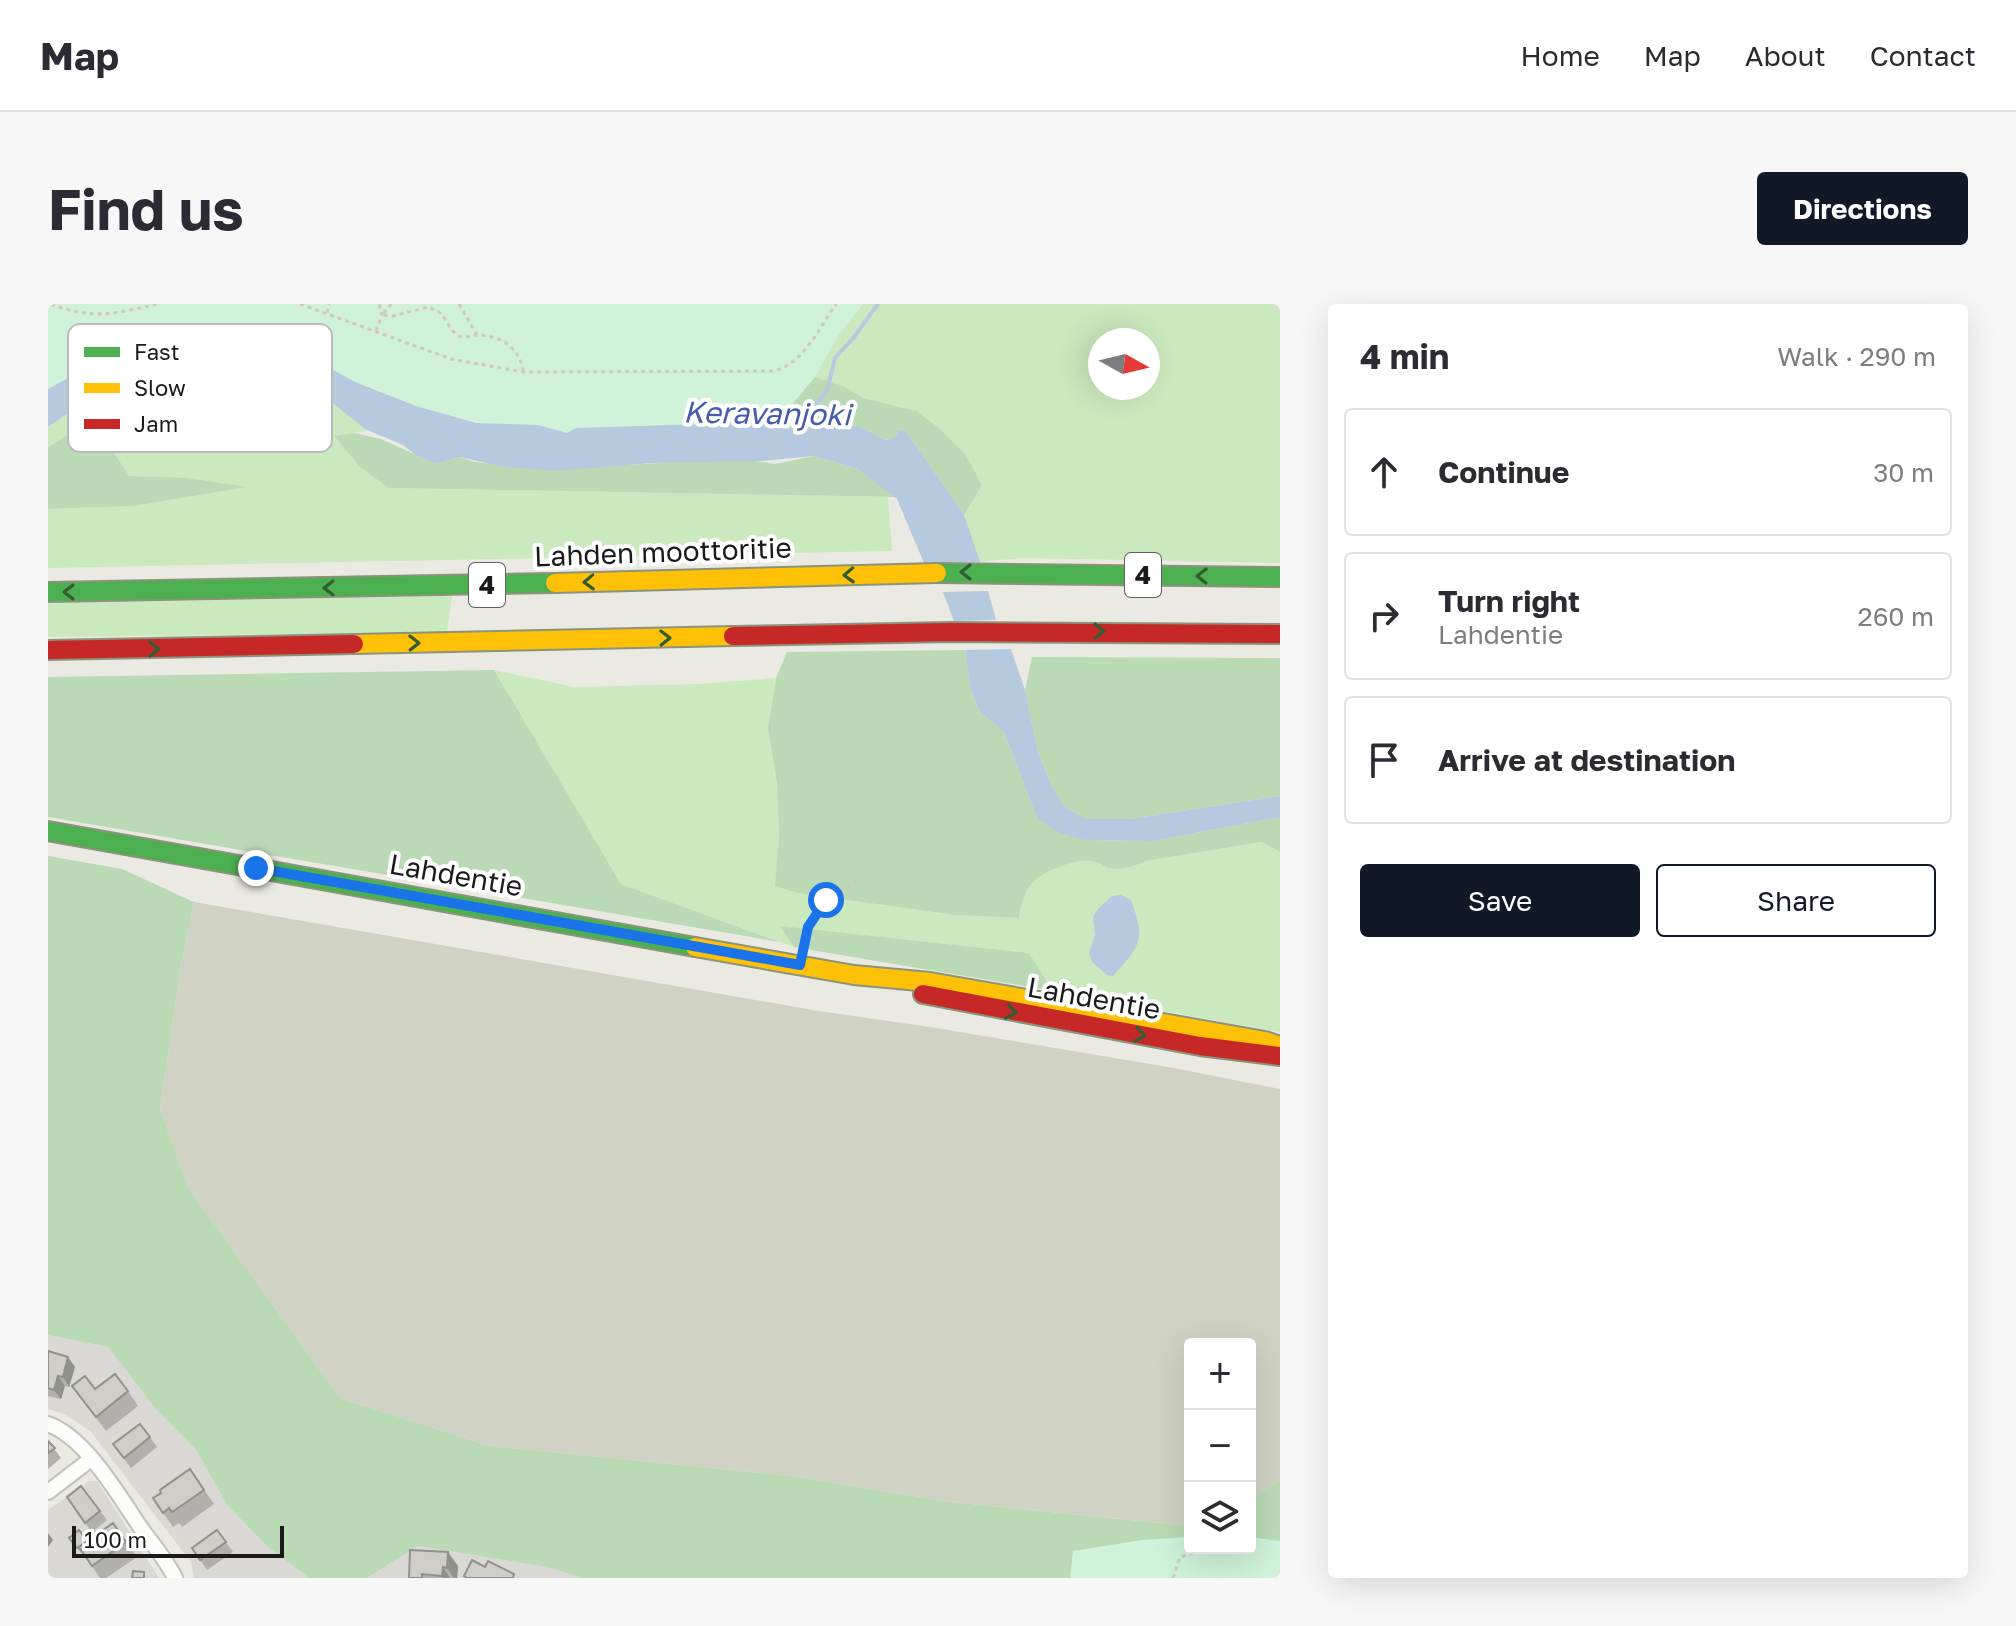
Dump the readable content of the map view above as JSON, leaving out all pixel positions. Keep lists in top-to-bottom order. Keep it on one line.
{"streets":{"main road":["Lahden moottoritie","4","Lahdentie"]},"water":["Keravanjoki"],"legend":["Fast","Slow","Jam"],"scale_bar":"100 m","north":"right","page":{"header":"Map","nav":["Home","Map","About","Contact"],"buttons":["Directions",["Save","Share"]],"title":"Find us","heading":["4 min","Walk · 290 m"],"list":[["Continue","30 m"],["Turn right","Lahdentie","260 m"],"Arrive at destination"],"map_buttons":["+","−"],"scale":"100 m"}}
